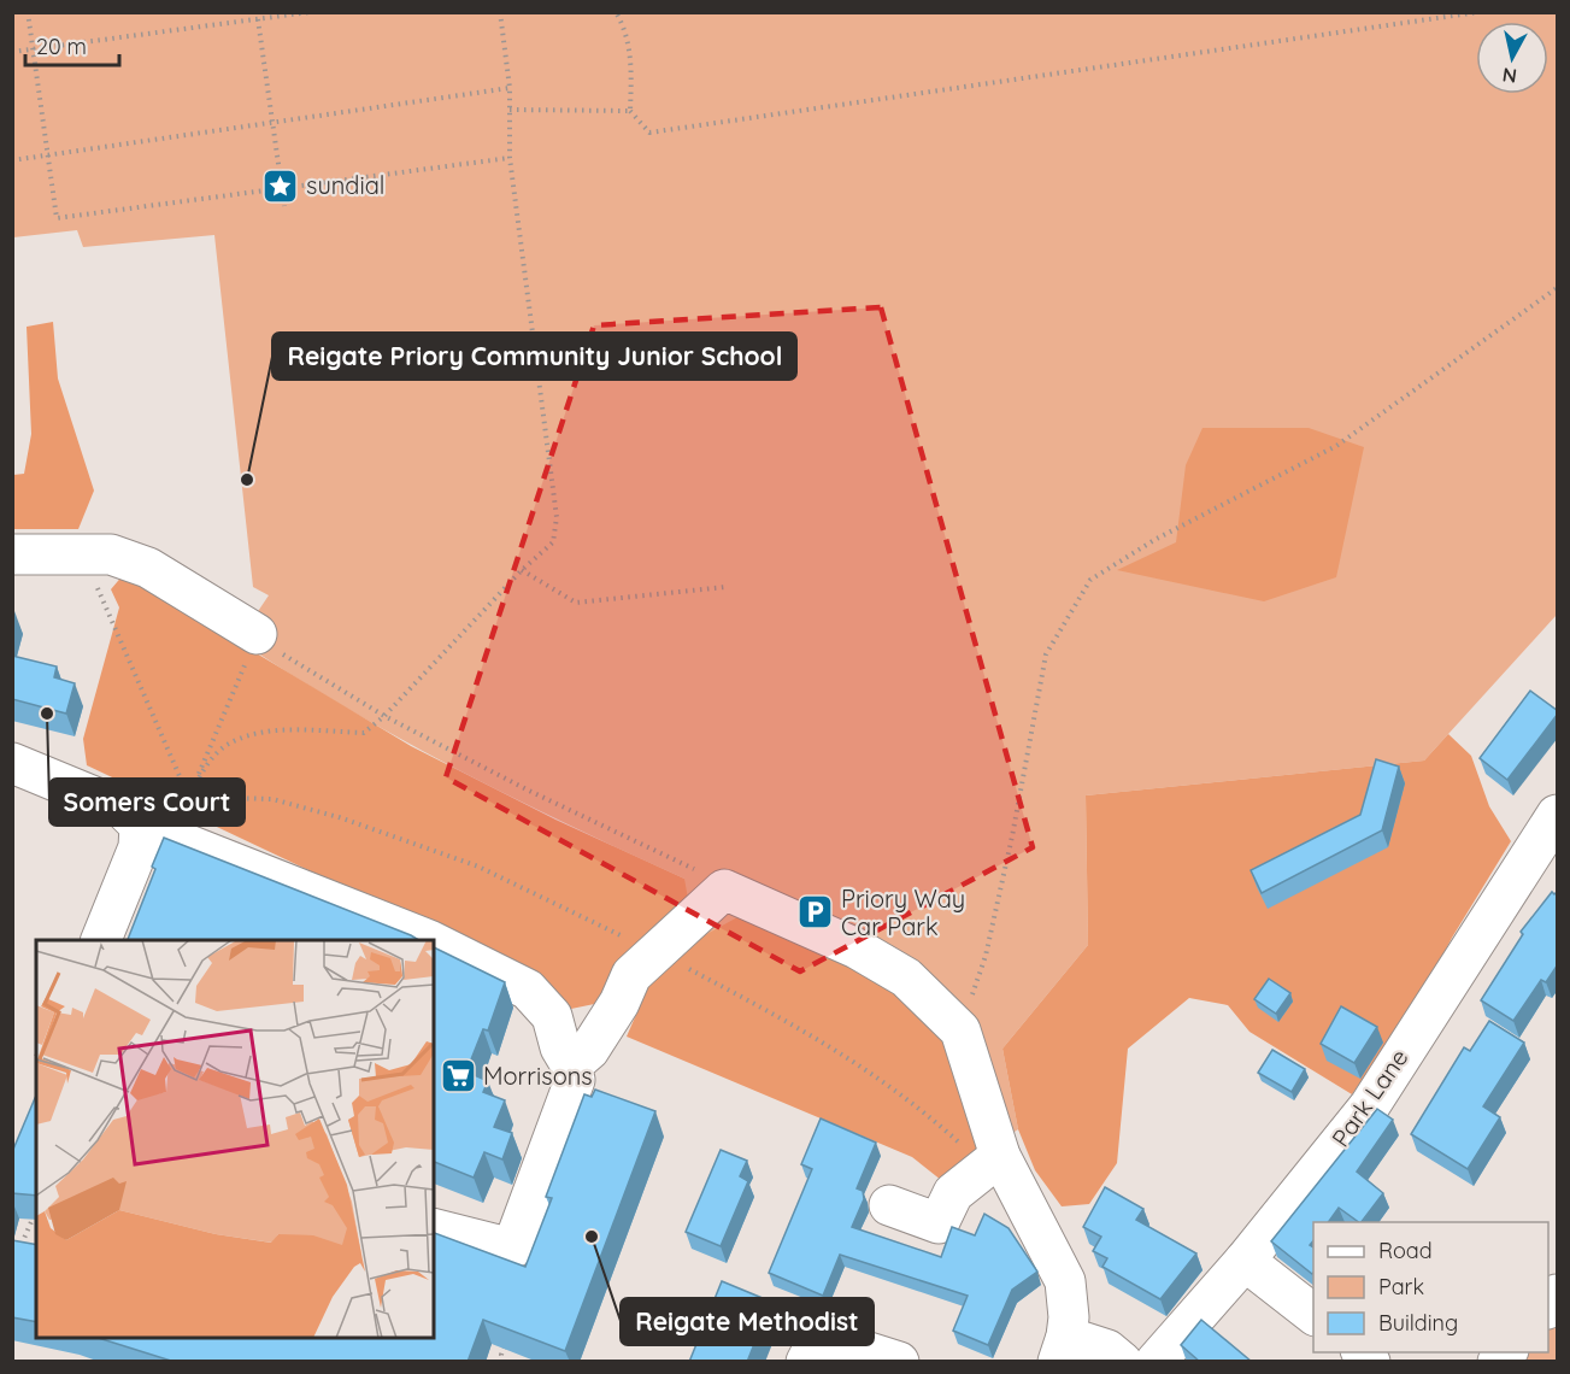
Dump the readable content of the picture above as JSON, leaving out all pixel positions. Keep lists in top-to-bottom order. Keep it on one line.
{"streets":{"street":["Park Lane"]},"places":{"place":["sundial"],"other":["Reigate Priory Community Junior School","Somers Court","Reigate Methodist"],"parking":["Priory Way Car Park"],"supermarket":["Morrisons"]},"legend":["Road","Park","Building"],"scale_bar":"20 m","north":"bottom"}
